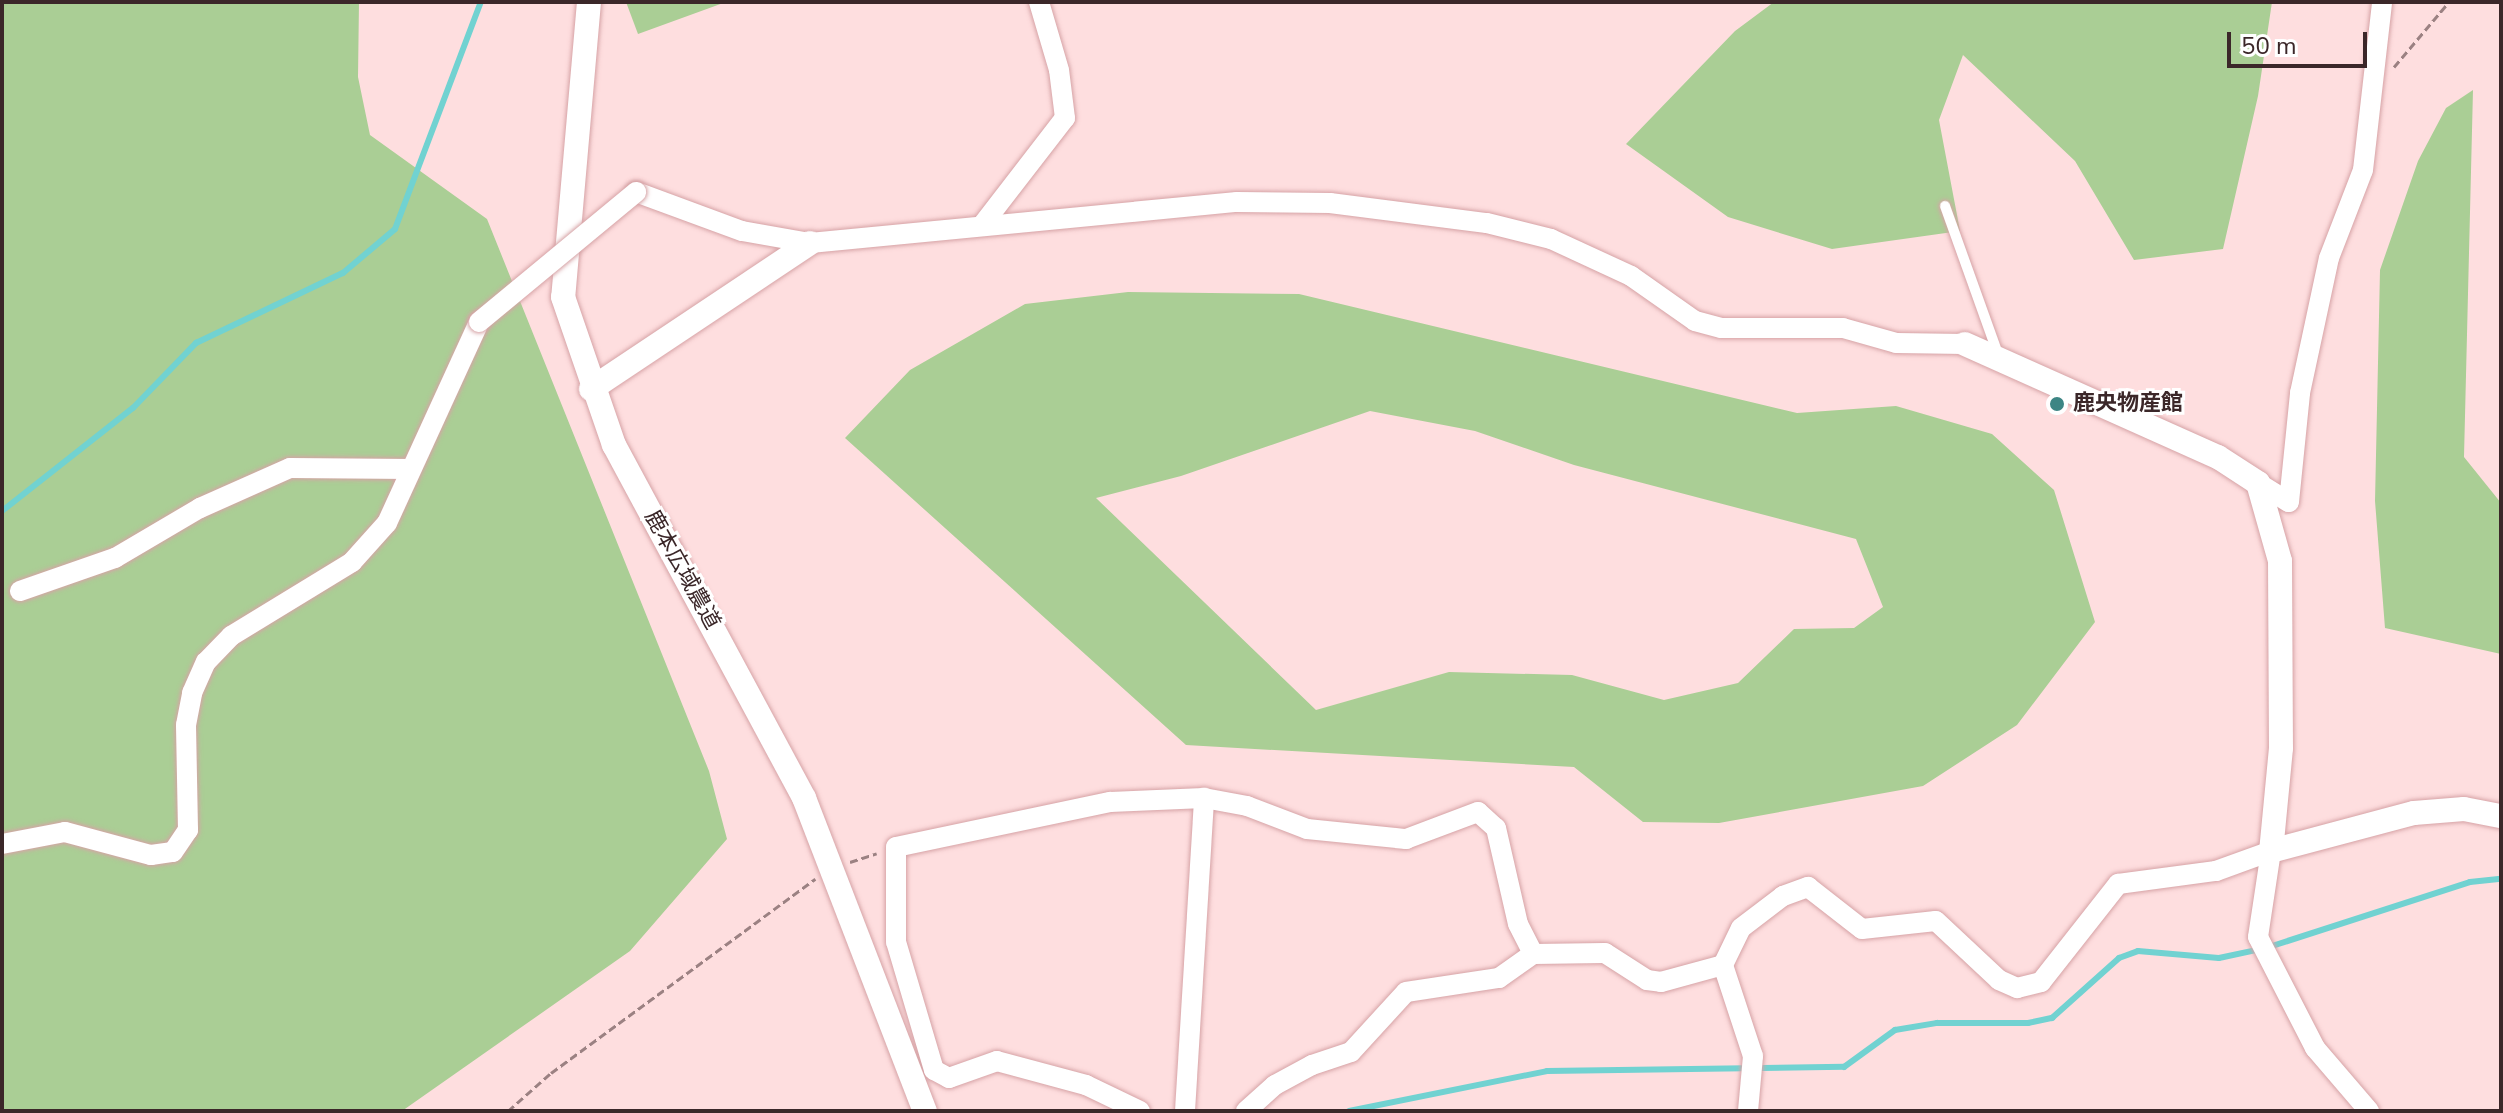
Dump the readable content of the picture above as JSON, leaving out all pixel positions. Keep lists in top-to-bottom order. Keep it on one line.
{"streets":{"street":["鹿本広域農道"]},"places":["鹿央物産館"],"scale_bar":"50 m"}
